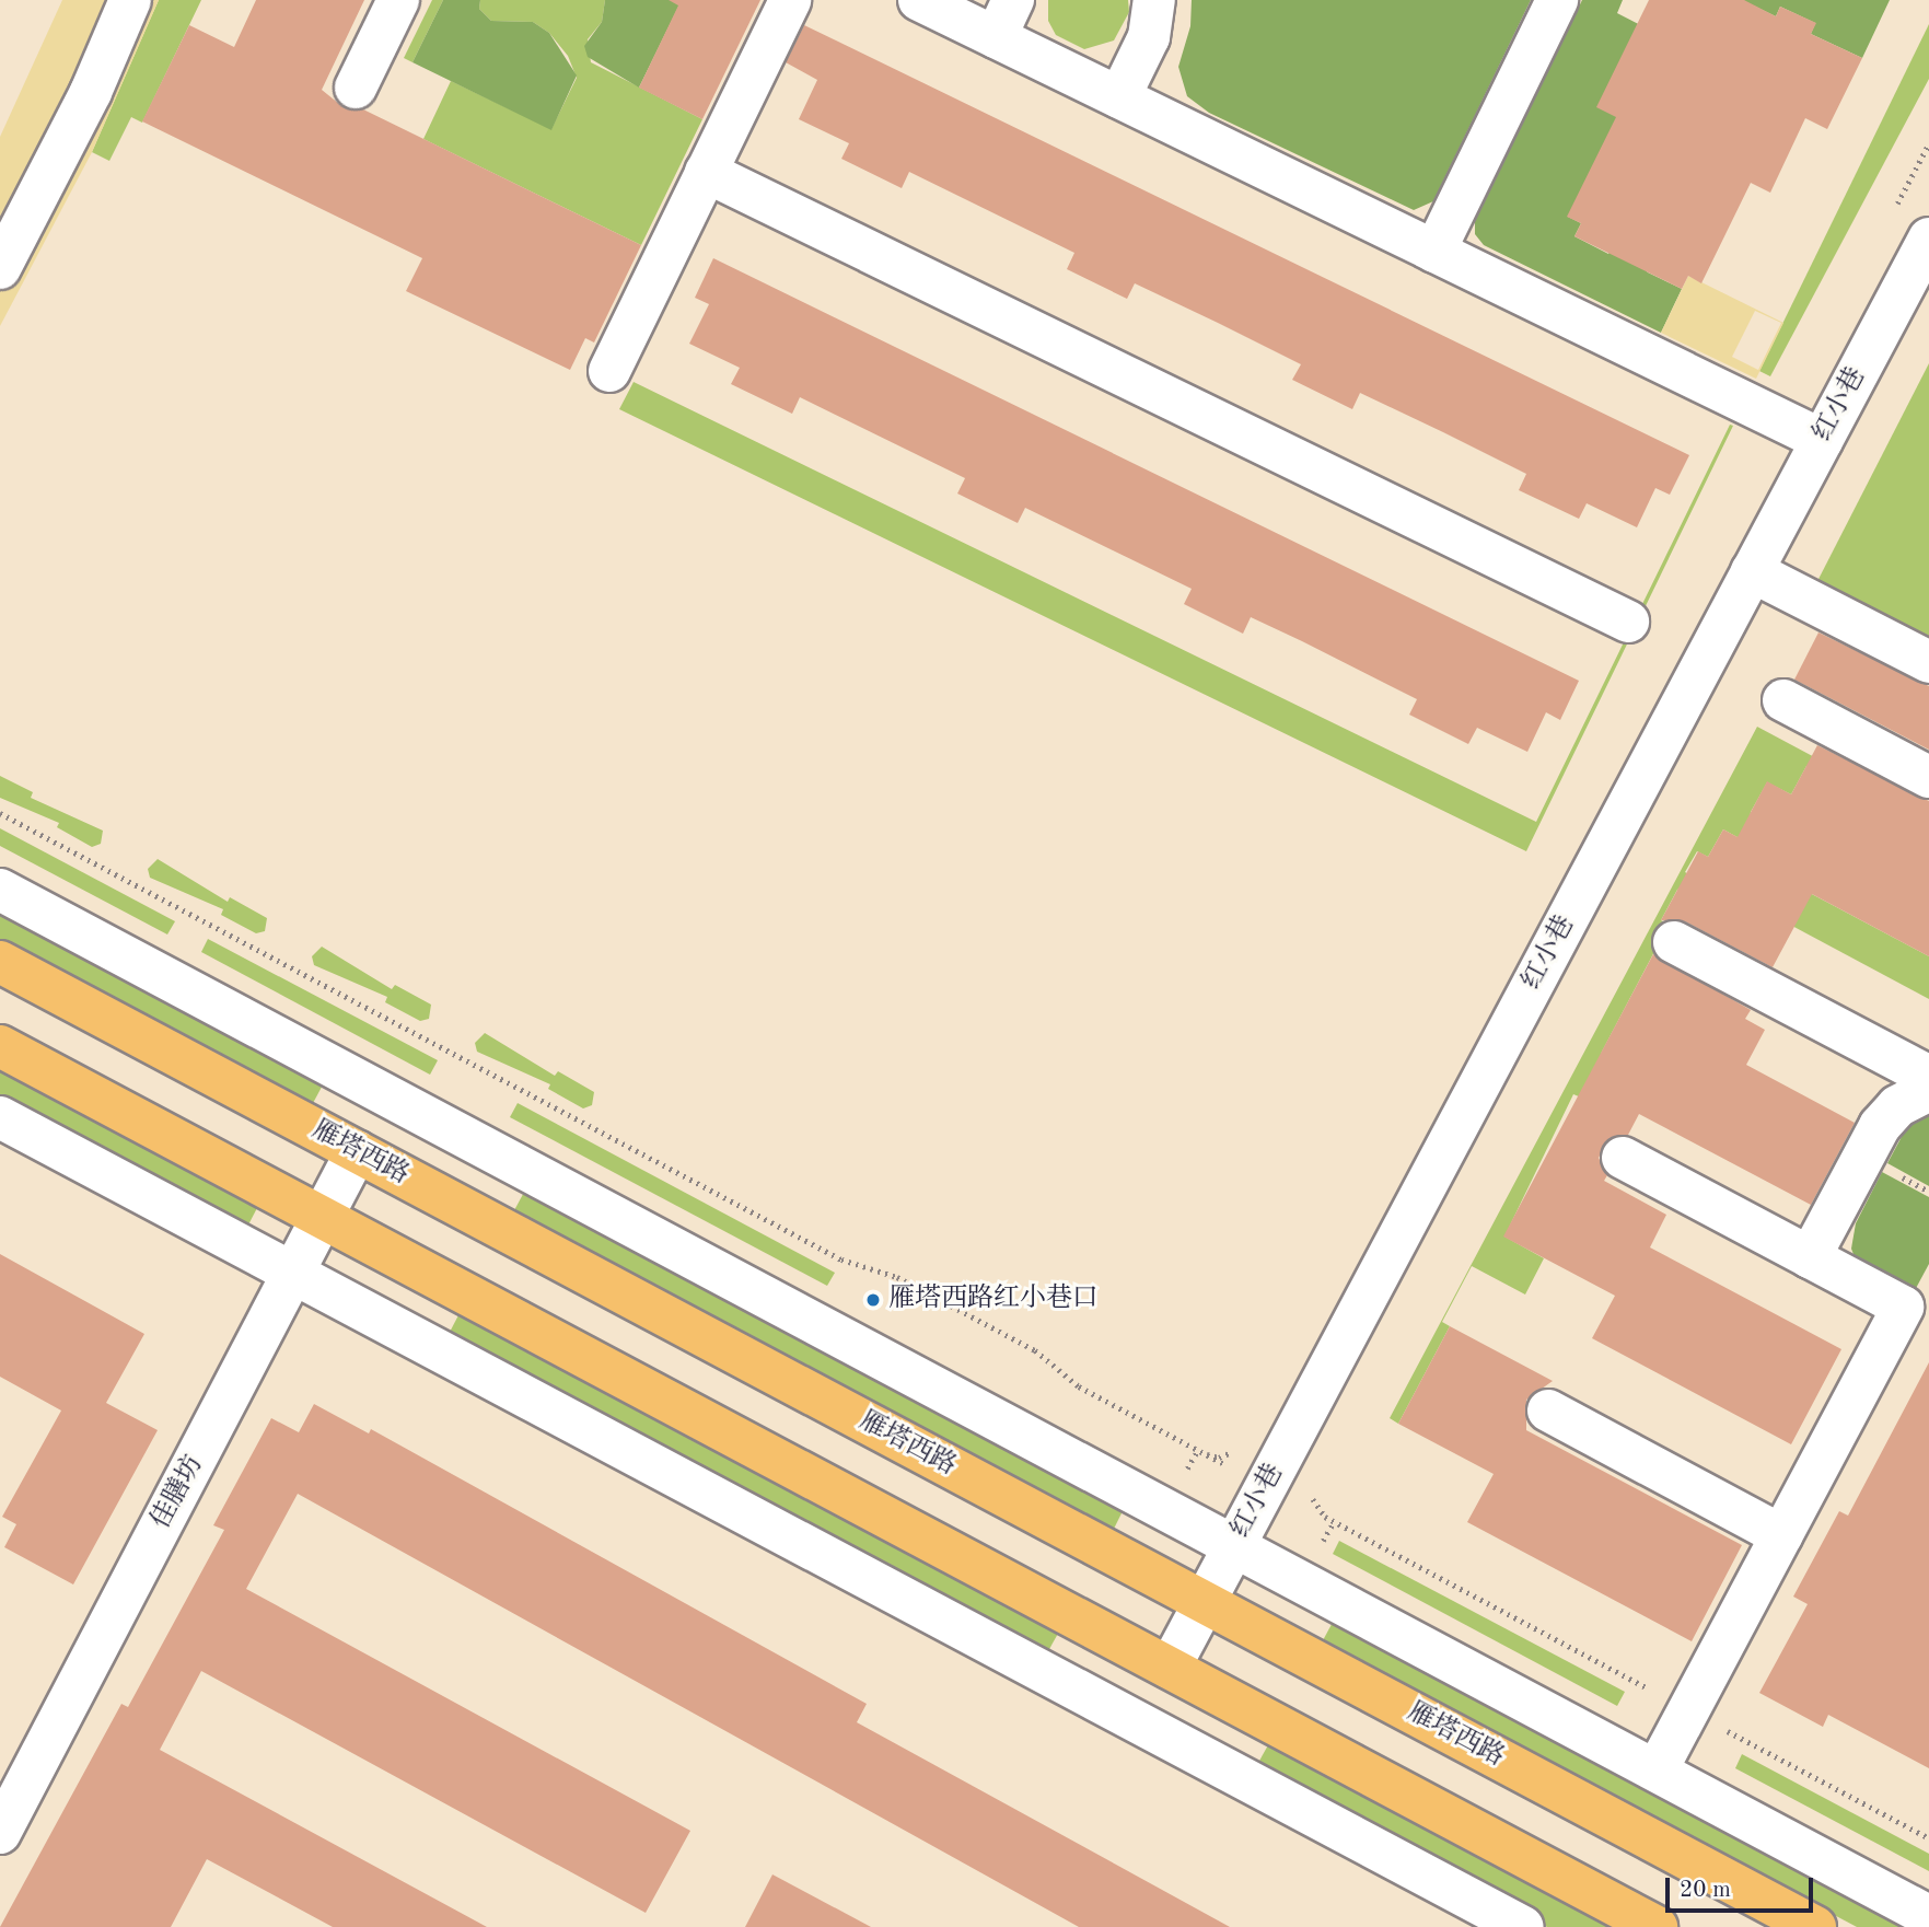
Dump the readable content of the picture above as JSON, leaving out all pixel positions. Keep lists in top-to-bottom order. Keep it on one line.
{"streets":{"main road":["雁塔西路"],"street":["红小巷","佳膳坊"]},"crossings":[["红小巷","雁塔西路"],["雁塔西路","佳膳坊"]],"places":["雁塔西路红小巷口"],"scale_bar":"20 m"}
